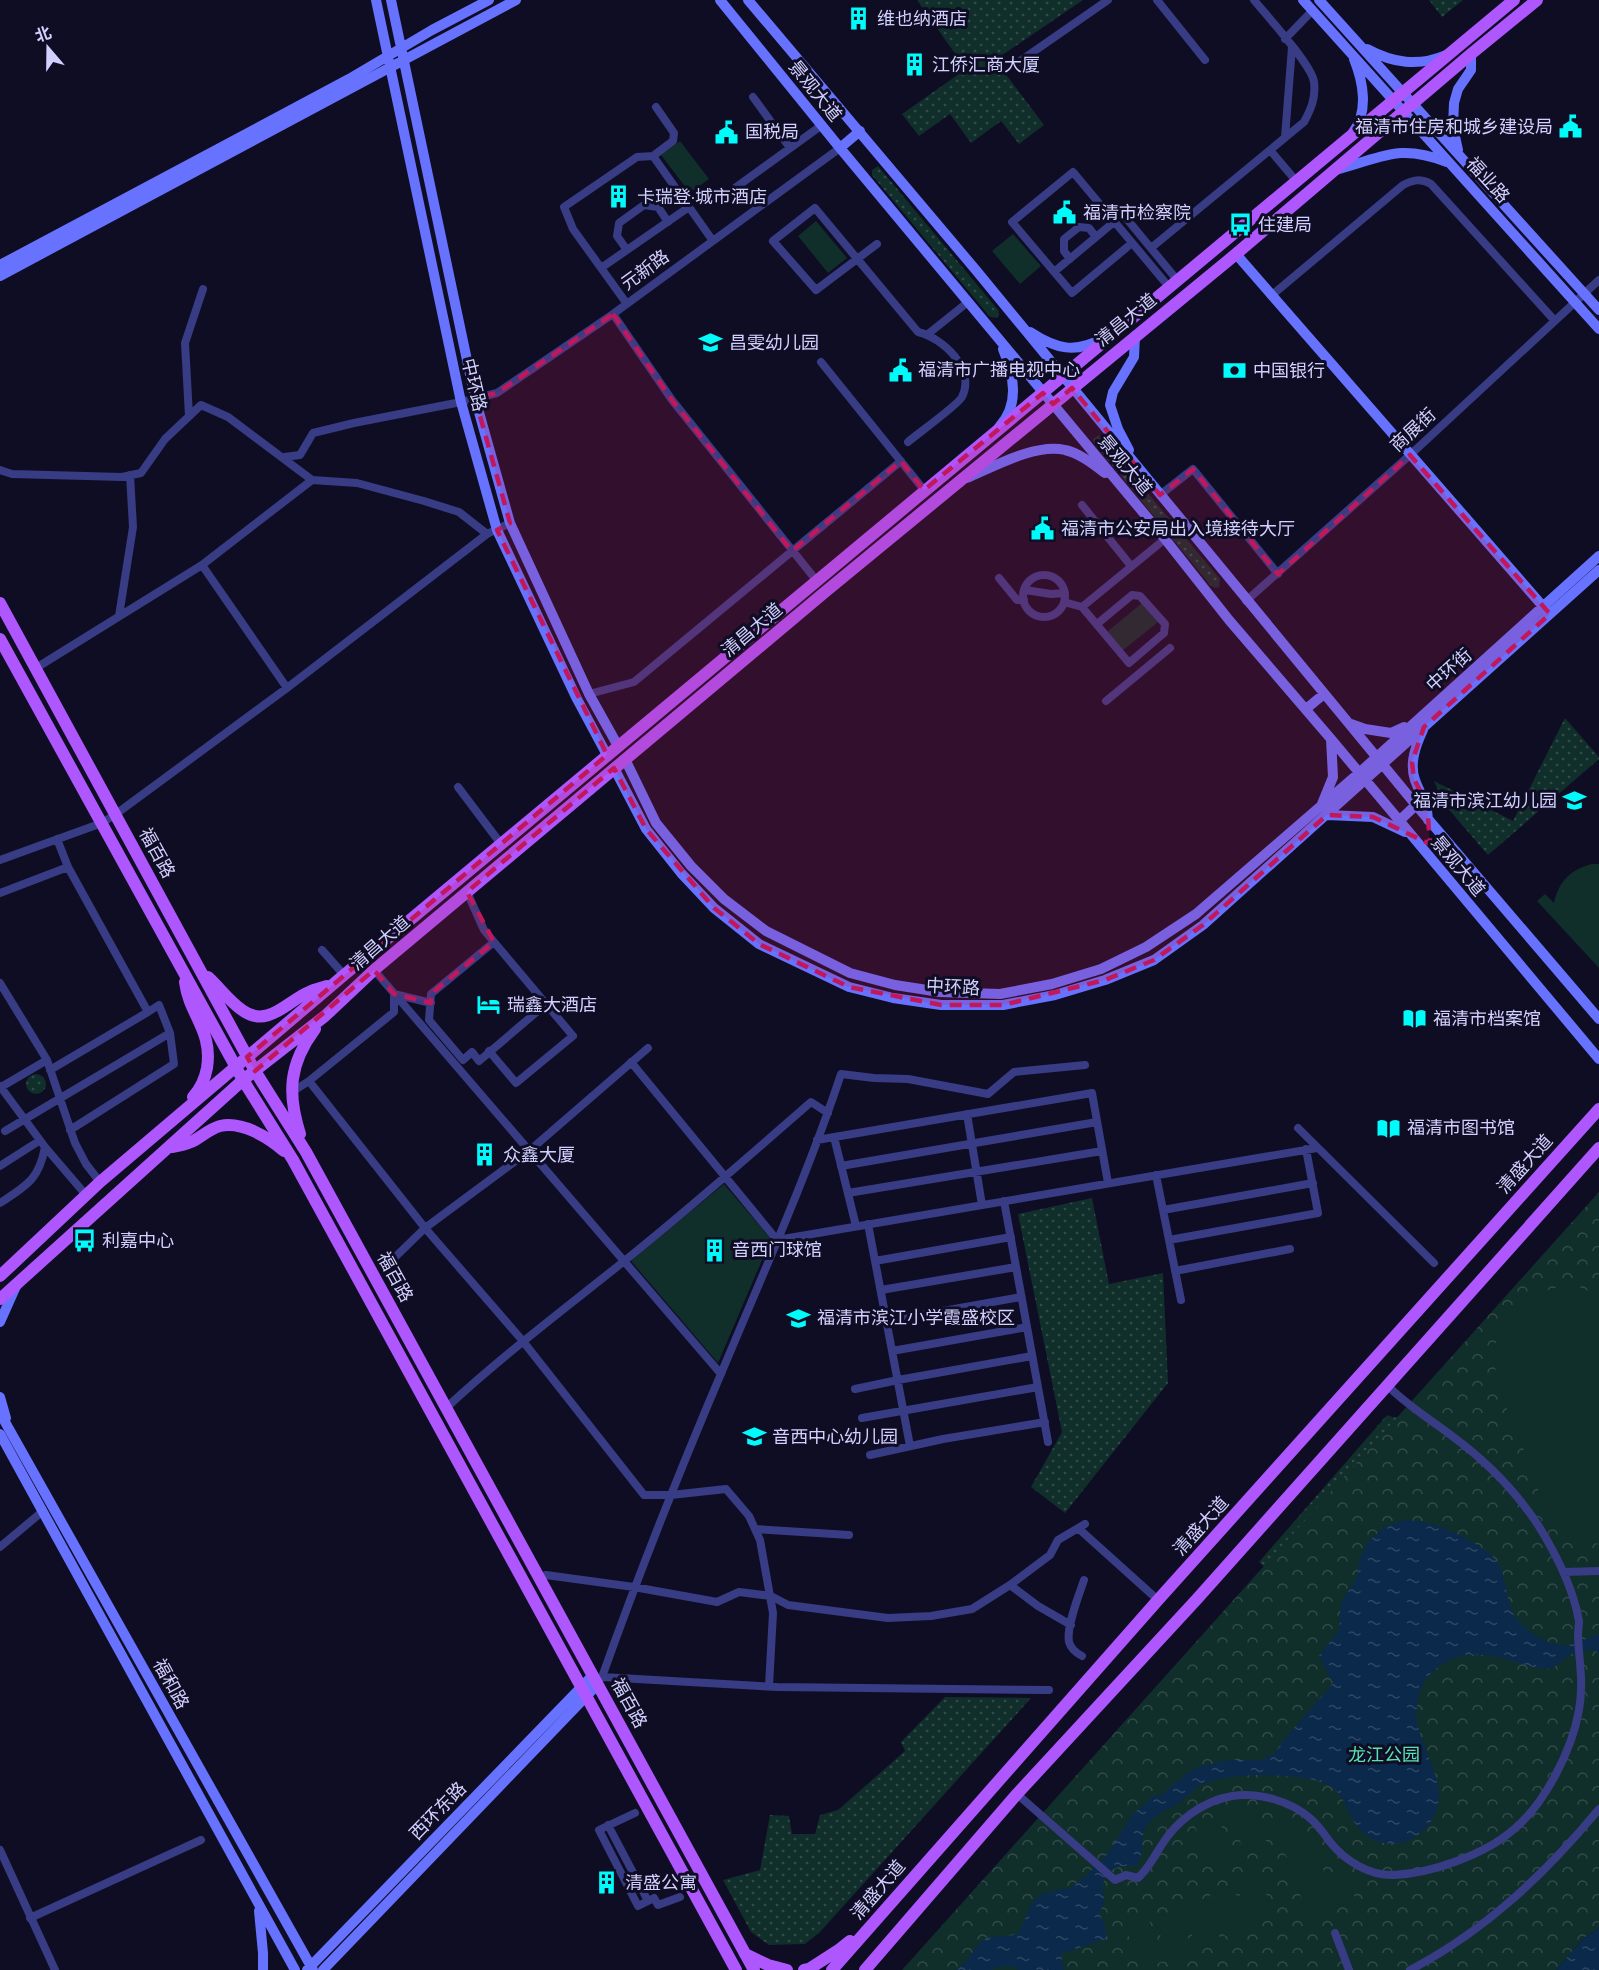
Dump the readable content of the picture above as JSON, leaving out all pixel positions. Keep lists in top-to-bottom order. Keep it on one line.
{"streets":{"main road":["清昌大道","福百路","清盛大道"],"street":["景观大道","福业路","元新路","中环路","商展街","中环街","福和路","西环东路"]},"crossings":[["景观大道","元新路"],["景观大道","清昌大道"],["景观大道","商展街"],["景观大道","中环街"],["福业路","清昌大道"],["福业路","商展街"],["元新路","中环路"],["清昌大道","中环路"],["清昌大道","福百路"],["中环路","中环街"],["福百路","西环东路"],["福和路","西环东路"]],"parks":["龙江公园"],"places":{"building":["维也纳酒店","江侨汇商大厦","卡瑞登·城市酒店","众鑫大厦","音西门球馆","清盛公寓"],"public building":["福清市住房和城乡建设局","国税局","福清市检察院","福清市广播电视中心","福清市公安局出入境接待大厅"],"bus stop":["住建局","利嘉中心"],"school or university":["昌雯幼儿园","福清市滨江幼儿园","福清市滨江小学霞盛校区","音西中心幼儿园"],"bank":["中国银行"],"hotel":["瑞鑫大酒店"],"library":["福清市档案馆","福清市图书馆"]},"north":"top"}
